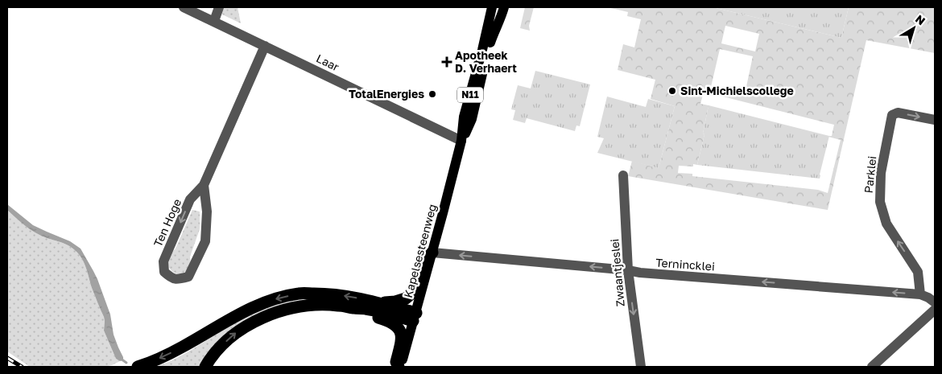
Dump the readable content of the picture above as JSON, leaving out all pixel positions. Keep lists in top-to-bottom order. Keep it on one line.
{"streets":{"main road":["N11","Kapelsesteenweg"],"street":["Laar","Parklei","Ten Hoge","Ternincklei","Zwaantjeslei"]},"crossings":[["Laar","Ten Hoge"],["Laar","Kapelsesteenweg"],["Parklei","Ternincklei"],["Kapelsesteenweg","Ternincklei"],["Ternincklei","Zwaantjeslei"]],"one_way":["Ternincklei","Zwaantjeslei"],"places":{"health":["Apotheek D. Verhaert"],"other":["Sint-Michielscollege","TotalEnergies"]},"north":"top right"}
